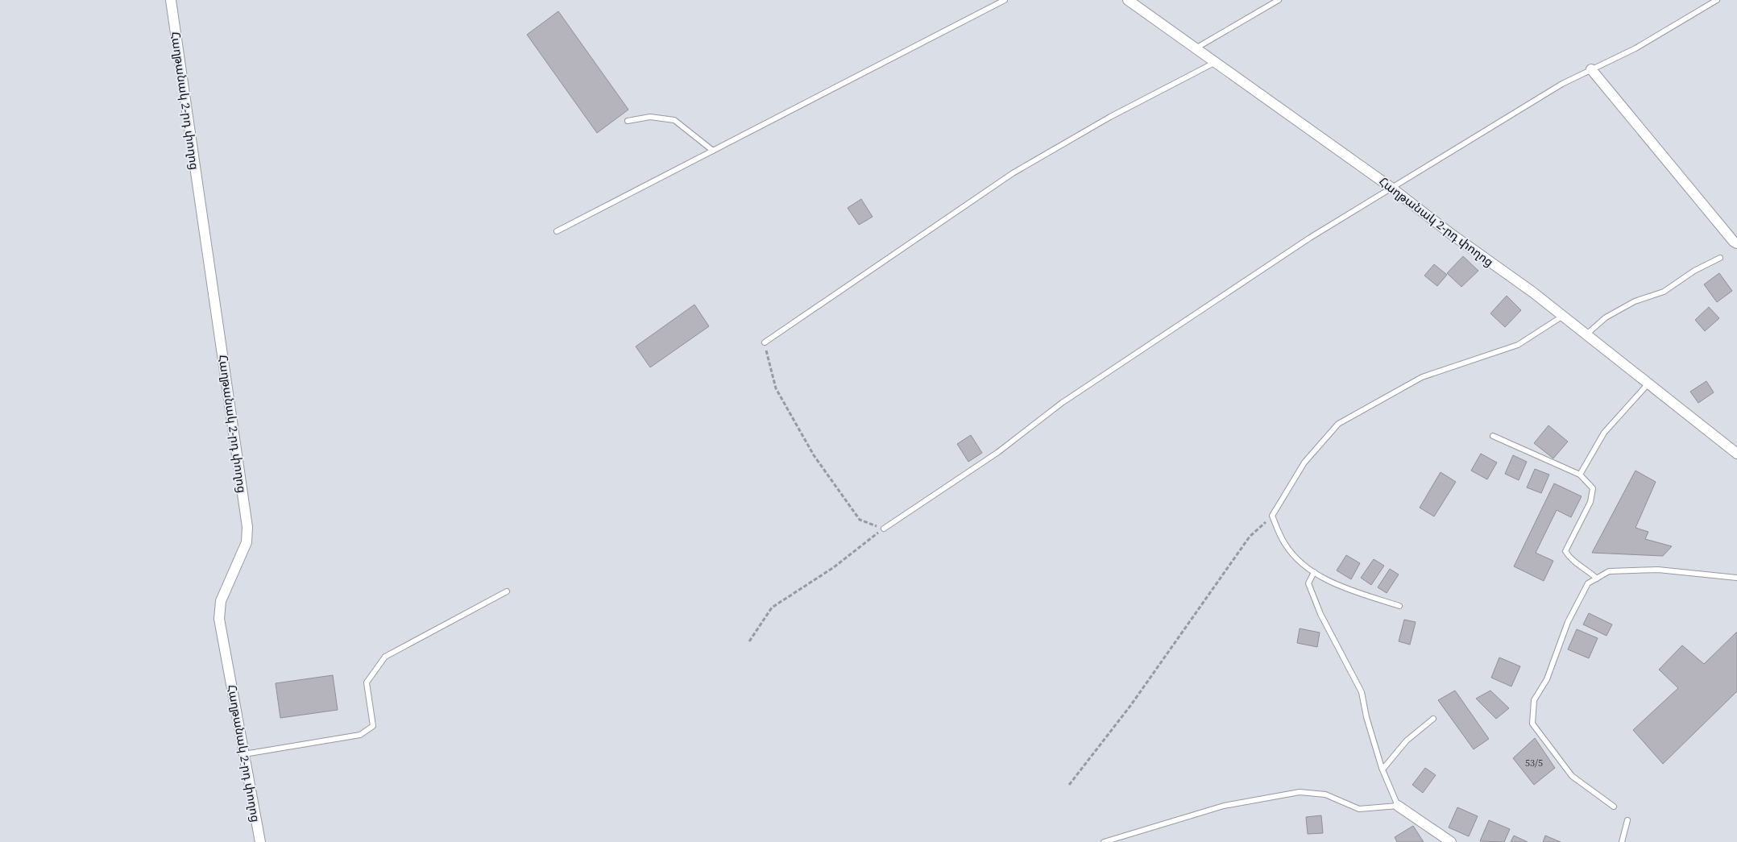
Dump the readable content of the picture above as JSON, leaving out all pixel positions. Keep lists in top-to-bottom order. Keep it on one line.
{"streets":{"street":["Հաղթանակ 2-րդ փողոց"]},"house_numbers":["53/5"]}
